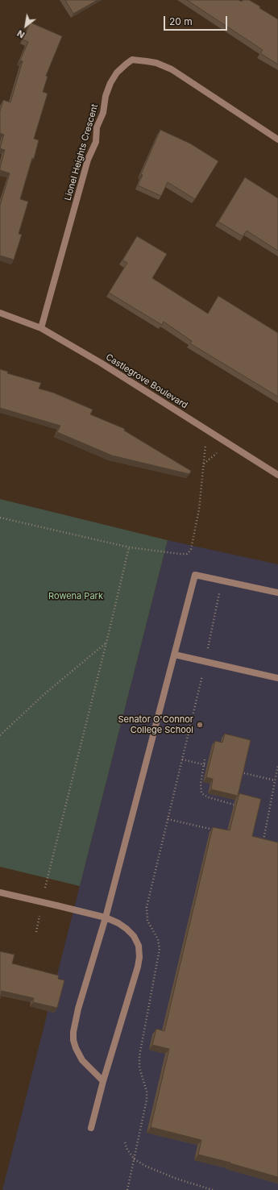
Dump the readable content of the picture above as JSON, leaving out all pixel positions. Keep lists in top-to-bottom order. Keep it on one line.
{"streets":{"street":["Lionel Heights Crescent","Castlegrove Boulevard"]},"crossings":[["Lionel Heights Crescent","Castlegrove Boulevard"]],"parks":["Rowena Park"],"places":["Senator O'Connor College School"],"scale_bar":"20 m","north":"bottom left"}
